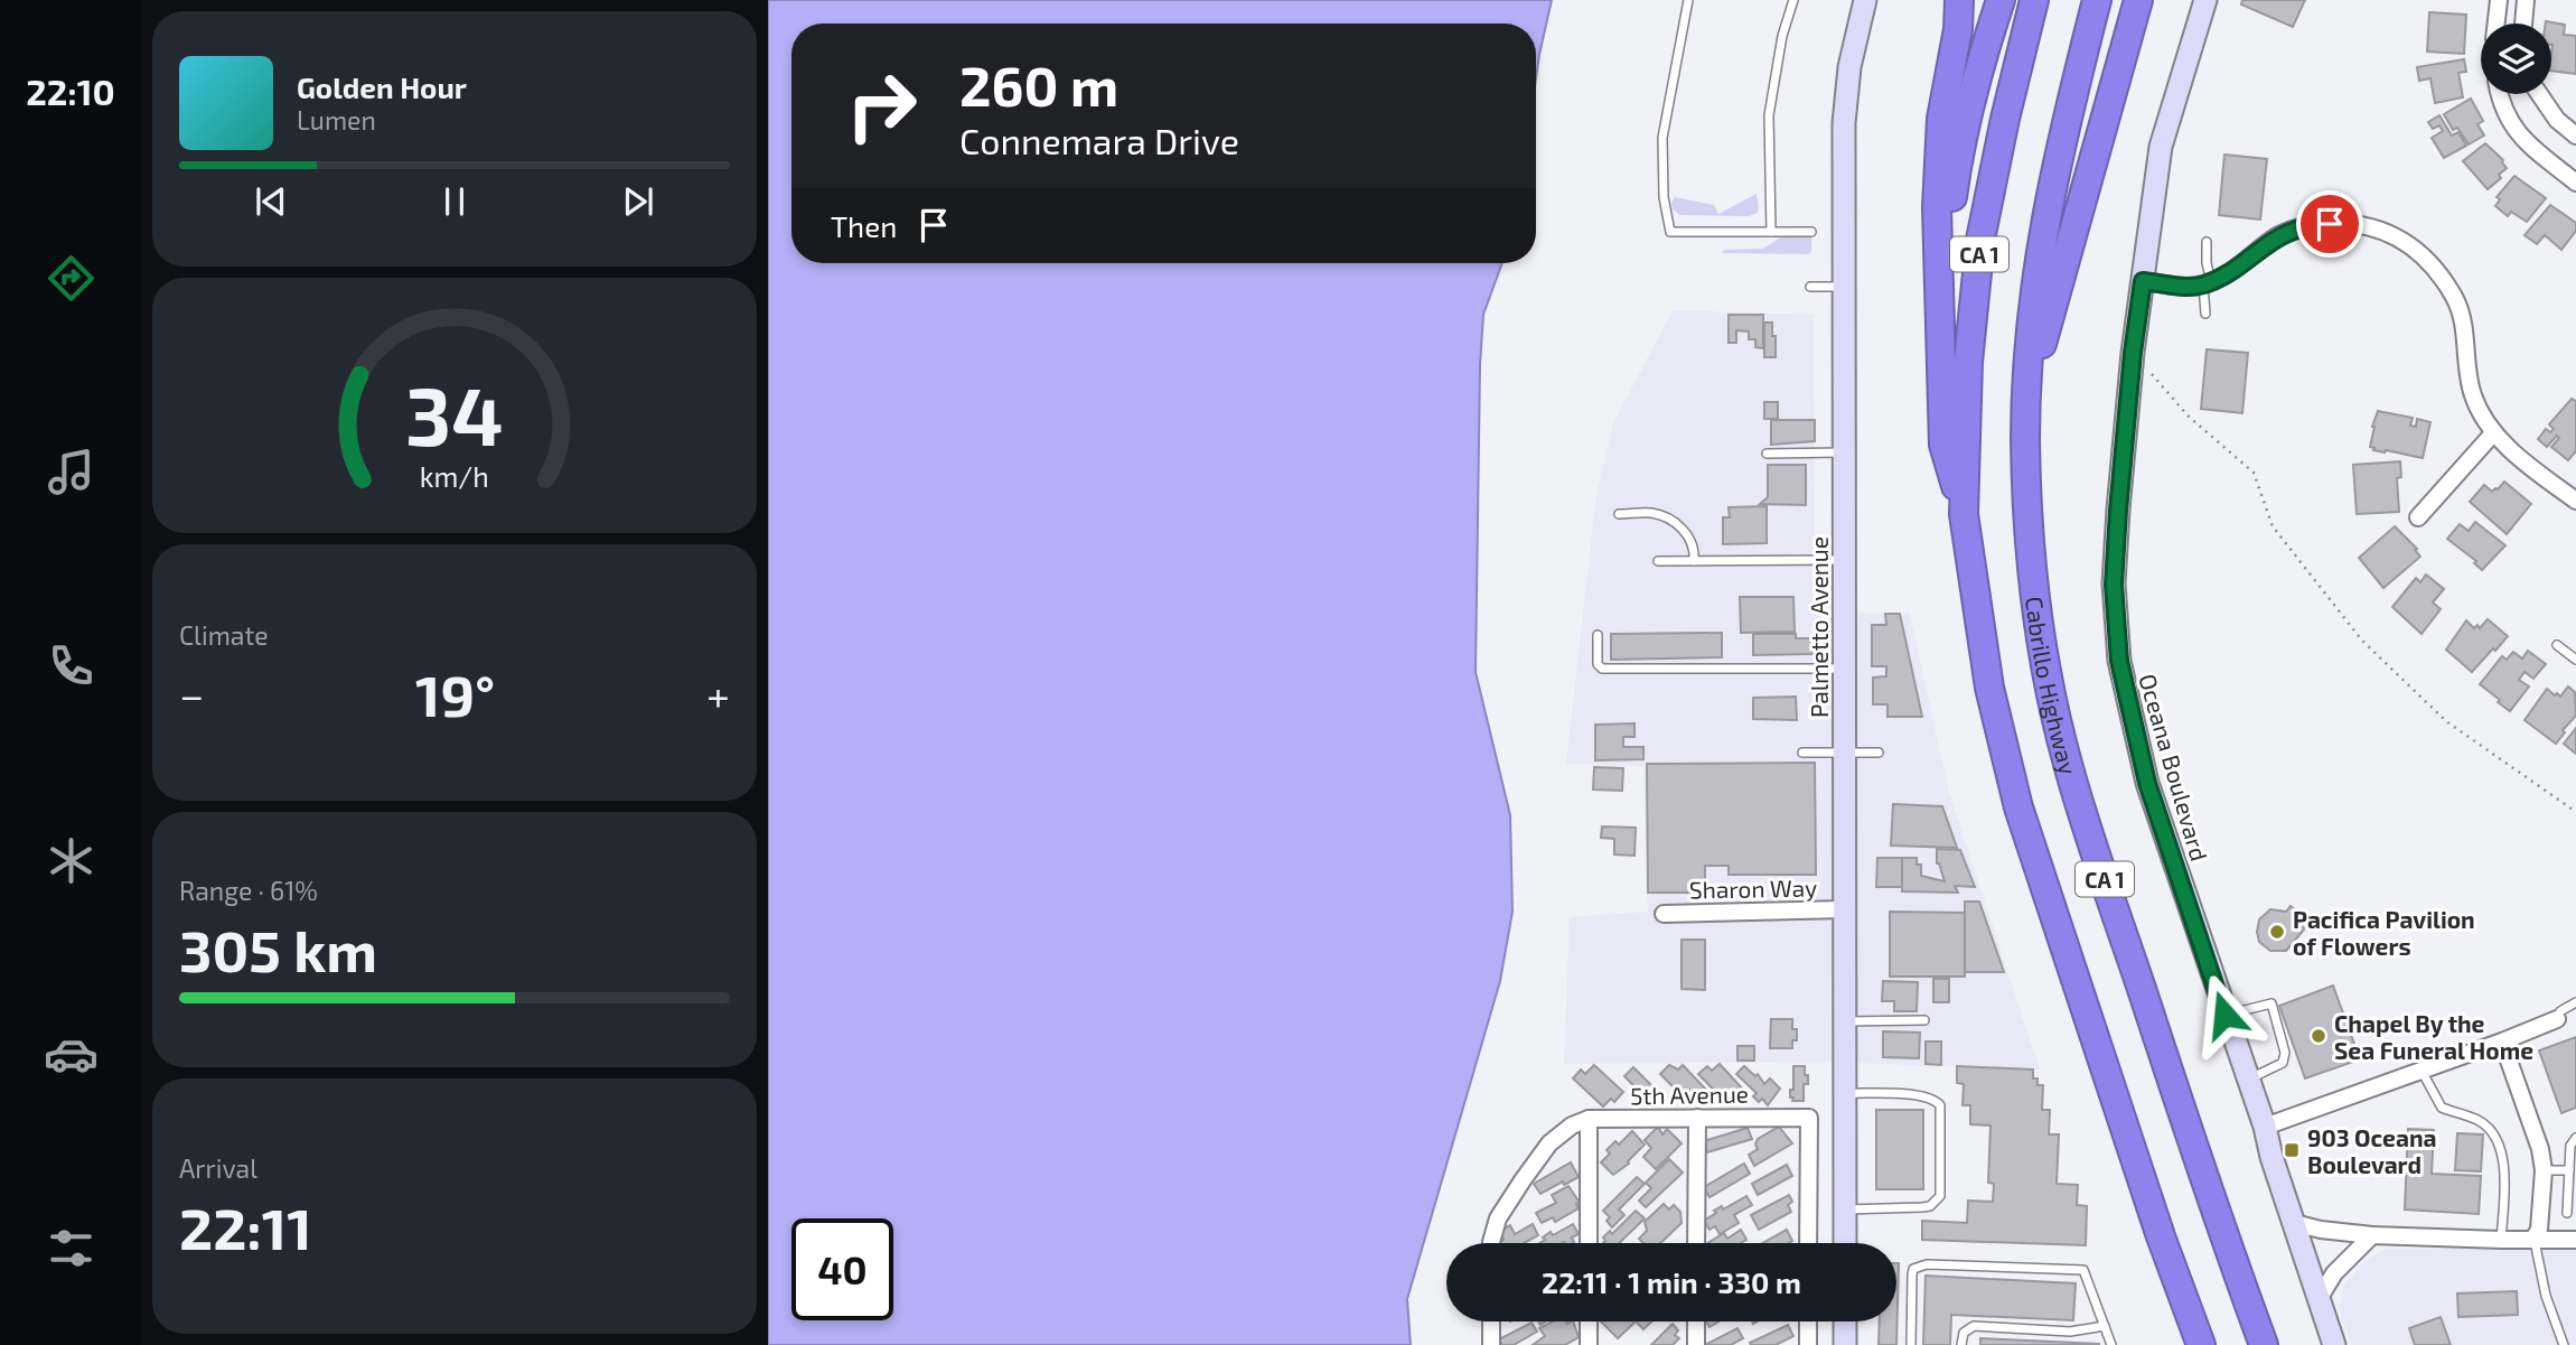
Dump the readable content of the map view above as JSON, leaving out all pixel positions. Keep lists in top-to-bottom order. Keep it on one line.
{"streets":{"highway":["CA 1","Cabrillo Highway"],"street":["Palmetto Avenue","Oceana Boulevard","Sharon Way","5th Avenue"]},"crossings":[["Palmetto Avenue","Sharon Way"]],"places":{"other":["Pacifica Pavilion of Flowers","Chapel By the Sea Funeral Home"],"transit":["903 Oceana Boulevard"]},"page":{"tabs":"22:10","turn":["260 m","Connemara Drive"],"song":["Golden Hour","Lumen"],"then":"Then","tile":["Climate",["Range · 61%","305 km"],["Arrival","22:11"]],"heat":["−","19°","+"],"limit":"40","trip":"22:11 · 1 min · 330 m","gauge":["34","km/h"]}}
